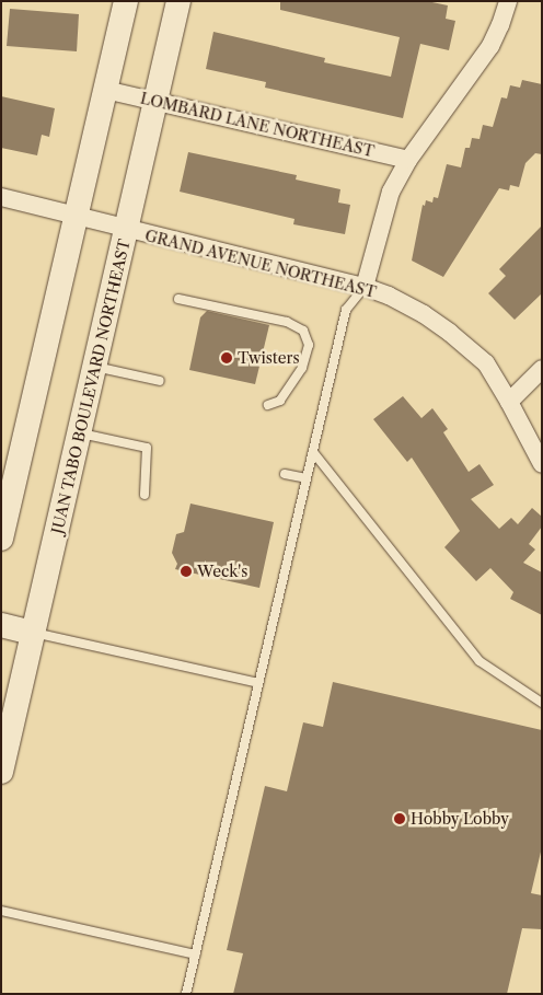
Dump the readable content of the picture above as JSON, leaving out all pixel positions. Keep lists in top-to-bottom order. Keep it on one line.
{"streets":{"main road":["JUAN TABO BOULEVARD NORTHEAST"],"street":["LOMBARD LANE NORTHEAST","GRAND AVENUE NORTHEAST"]},"crossings":[["LOMBARD LANE NORTHEAST","JUAN TABO BOULEVARD NORTHEAST"],["GRAND AVENUE NORTHEAST","JUAN TABO BOULEVARD NORTHEAST"]],"places":["Twisters","Weck's","Hobby Lobby"]}
